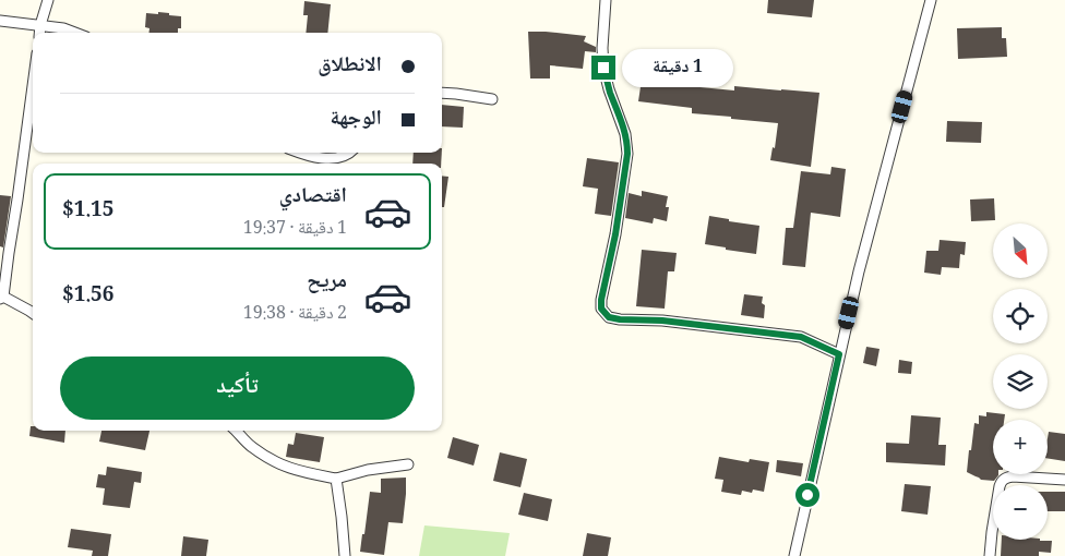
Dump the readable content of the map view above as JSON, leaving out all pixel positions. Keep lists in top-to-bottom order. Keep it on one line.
{"north":"bottom right","page":{"banner":["الانطلاق","الوجهة"],"bubble":"1 دقيقة","list":[{"name":"اقتصادي","note":"1 دقيقة · 19:37","value":"$1.15"},{"name":"مريح","note":"2 دقيقة · 19:38","value":"$1.56"}],"map_buttons":["+","−"],"buttons":"تأكيد"}}
